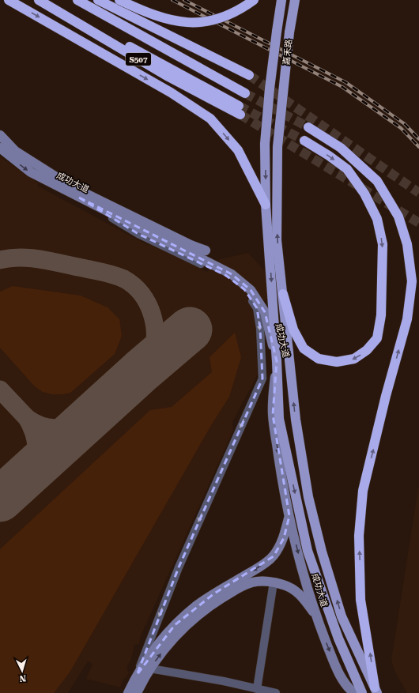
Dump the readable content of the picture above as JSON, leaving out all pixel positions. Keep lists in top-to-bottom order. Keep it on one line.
{"streets":{"highway":["S507","成功大道"],"main road":["嘉禾路"]},"crossings":[["嘉禾路","成功大道"]],"north":"bottom"}
